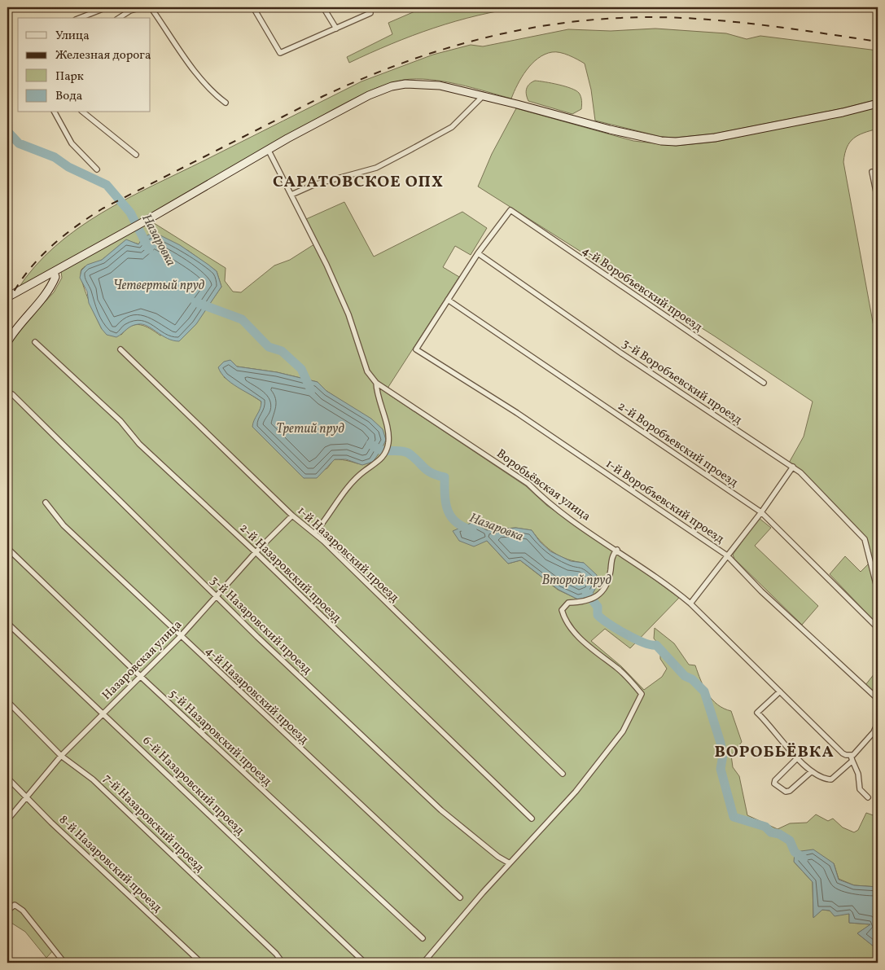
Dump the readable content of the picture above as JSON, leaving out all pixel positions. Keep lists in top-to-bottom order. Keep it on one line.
{"streets":{"street":["4-й Воробъевский проезд","3-й Воробъевский проезд","2-й Воробъевский проезд","Воробьёвская улица","1-й Воробъевский проезд","1-й Назаровский проезд","2-й Назаровский проезд","3-й Назаровский проезд","Назаровская улица","4-й Назаровский проезд","5-й Назаровский проезд","6-й Назаровский проезд","7-й Назаровский проезд","8-й Назаровский проезд"]},"crossings":[["4-й Воробъевский проезд","3-й Воробъевский проезд"],["2-й Воробъевский проезд","1-й Воробъевский проезд"],["1-й Назаровский проезд","Назаровская улица"],["2-й Назаровский проезд","Назаровская улица"],["3-й Назаровский проезд","Назаровская улица"],["Назаровская улица","4-й Назаровский проезд"],["Назаровская улица","5-й Назаровский проезд"],["Назаровская улица","6-й Назаровский проезд"],["Назаровская улица","7-й Назаровский проезд"],["Назаровская улица","8-й Назаровский проезд"]],"districts":["САРАТОВСКОЕ ОПХ","ВОРОБЬЁВКА"],"water":["Назаровка","Четвертый пруд","Третий пруд","Второй пруд"],"legend":["Улица","Железная дорога","Парк","Вода"]}
